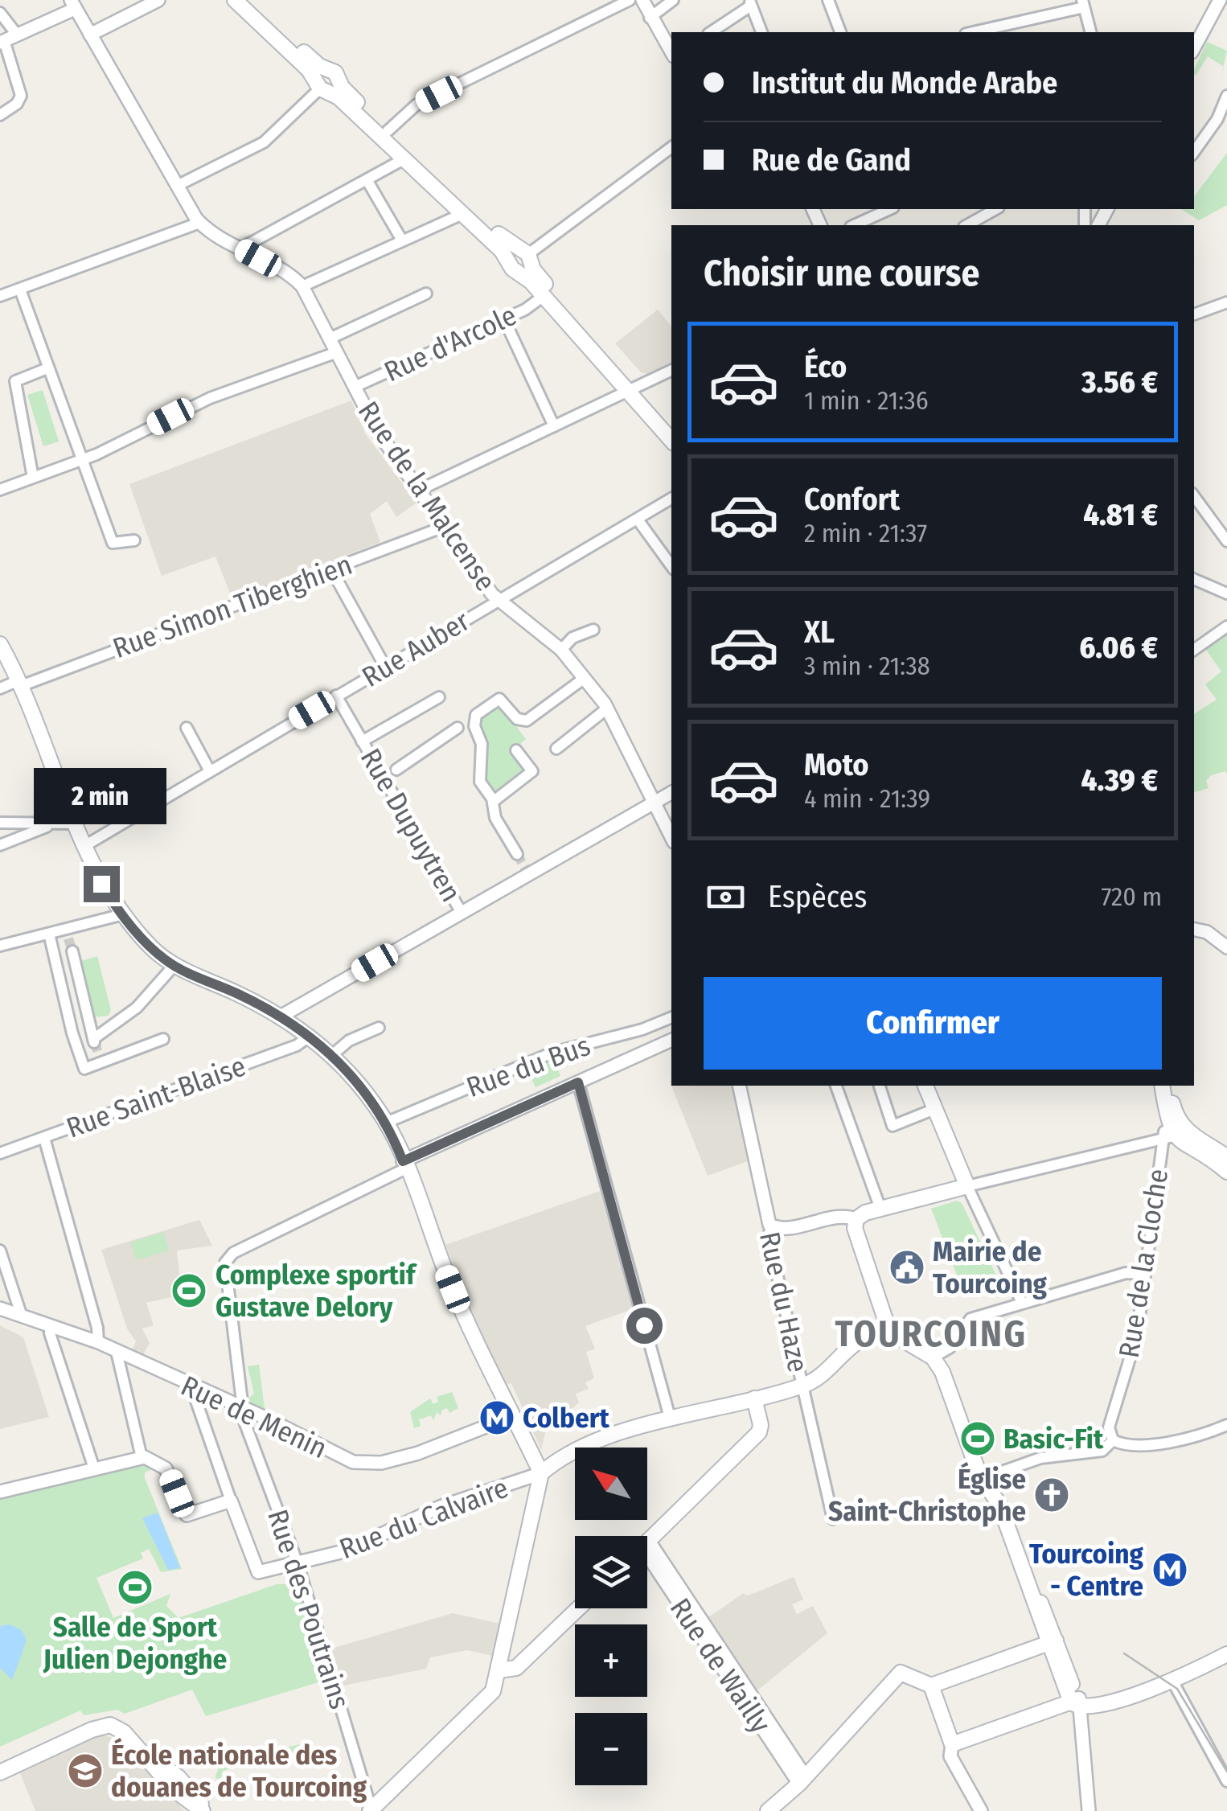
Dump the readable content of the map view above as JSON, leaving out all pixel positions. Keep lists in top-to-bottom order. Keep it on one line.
{"streets":{"main road":["Rue de la Cloche"],"street":["Rue d'Arcole","Rue de la Malcense","Rue Simon Tiberghien","Rue Auber","Rue Dupuytren","Rue du Bus","Rue Saint-Blaise","Rue du Haze","Rue de Menin","Rue du Calvaire","Rue des Poutrains","Rue de Wailly"]},"crossings":[["Rue d'Arcole","Rue de la Malcense"],["Rue de la Malcense","Rue Simon Tiberghien"],["Rue de la Malcense","Rue Auber"],["Rue Auber","Rue Dupuytren"],["Rue de Menin","Rue des Poutrains"],["Rue du Calvaire","Rue des Poutrains"]],"districts":["TOURCOING"],"places":{"public building":["Mairie de Tourcoing"],"sports":["Complexe sportif Gustave Delory","Basic-Fit","Salle de Sport Julien Dejonghe"],"metro station":["Colbert","Tourcoing - Centre"],"church":["Église Saint-Christophe"],"school or university":["École nationale des douanes de Tourcoing"]},"north":"top left","page":{"banner":["Institut du Monde Arabe","Rue de Gand"],"heading":"Choisir une course","list":[{"name":"Éco","note":"1 min · 21:36","value":"3.56 €"},{"name":"Confort","note":"2 min · 21:37","value":"4.81 €"},{"name":"XL","note":"3 min · 21:38","value":"6.06 €"},{"name":"Moto","note":"4 min · 21:39","value":"4.39 €"}],"bubble":"2 min","pay":["Espèces","720 m"],"buttons":"Confirmer","map_buttons":["+","−"]}}
